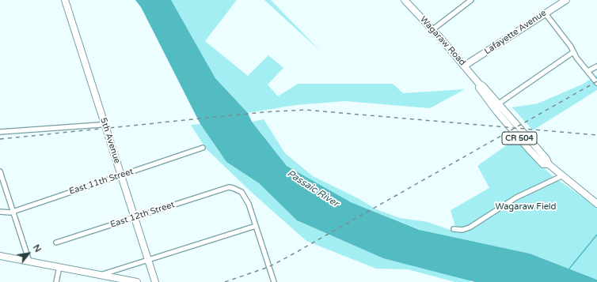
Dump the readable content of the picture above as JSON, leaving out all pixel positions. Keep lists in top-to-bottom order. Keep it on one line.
{"streets":{"main road":["Lafayette Avenue","Wagaraw Road","CR 504","5th Avenue"],"street":["East 11th Street","East 12th Street"]},"crossings":[["Lafayette Avenue","Wagaraw Road"],["5th Avenue","East 11th Street"],["5th Avenue","East 12th Street"]],"water":["Passaic River"],"parks":["Wagaraw Field"],"north":"top right"}
